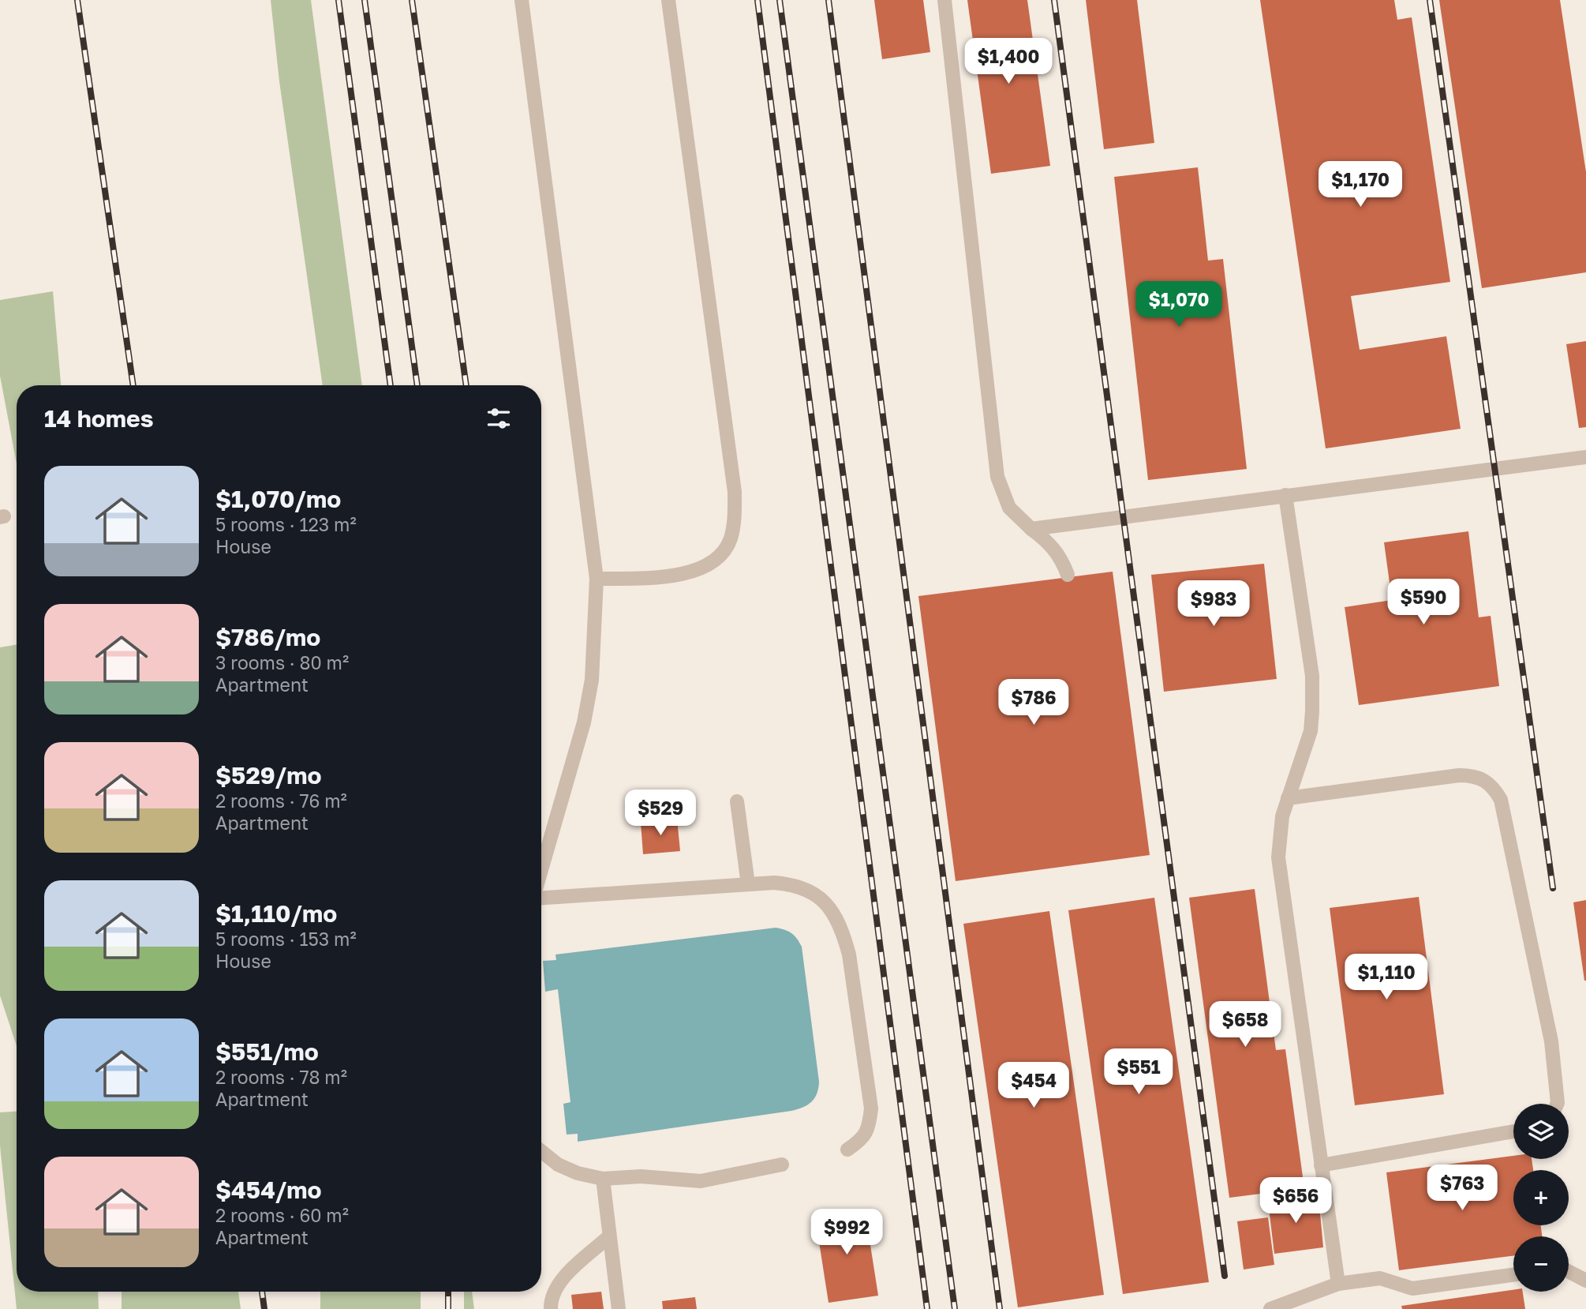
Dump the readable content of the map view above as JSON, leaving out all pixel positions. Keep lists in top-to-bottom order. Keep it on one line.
{"page":{"price":["$1,400","$1,170","$1,070","$590","$983","$786","$529","$1,110","$658","$551","$454","$763","$656","$992"],"heading":"14 homes","list":[{"name":"$1,070/mo","note":"5 rooms · 123 m² · House"},{"name":"$786/mo","note":"3 rooms · 80 m² · Apartment"},{"name":"$529/mo","note":"2 rooms · 76 m² · Apartment"},{"name":"$1,110/mo","note":"5 rooms · 153 m² · House"},{"name":"$551/mo","note":"2 rooms · 78 m² · Apartment"},{"name":"$454/mo","note":"2 rooms · 60 m² · Apartment"}],"map_buttons":["+","−"]}}
